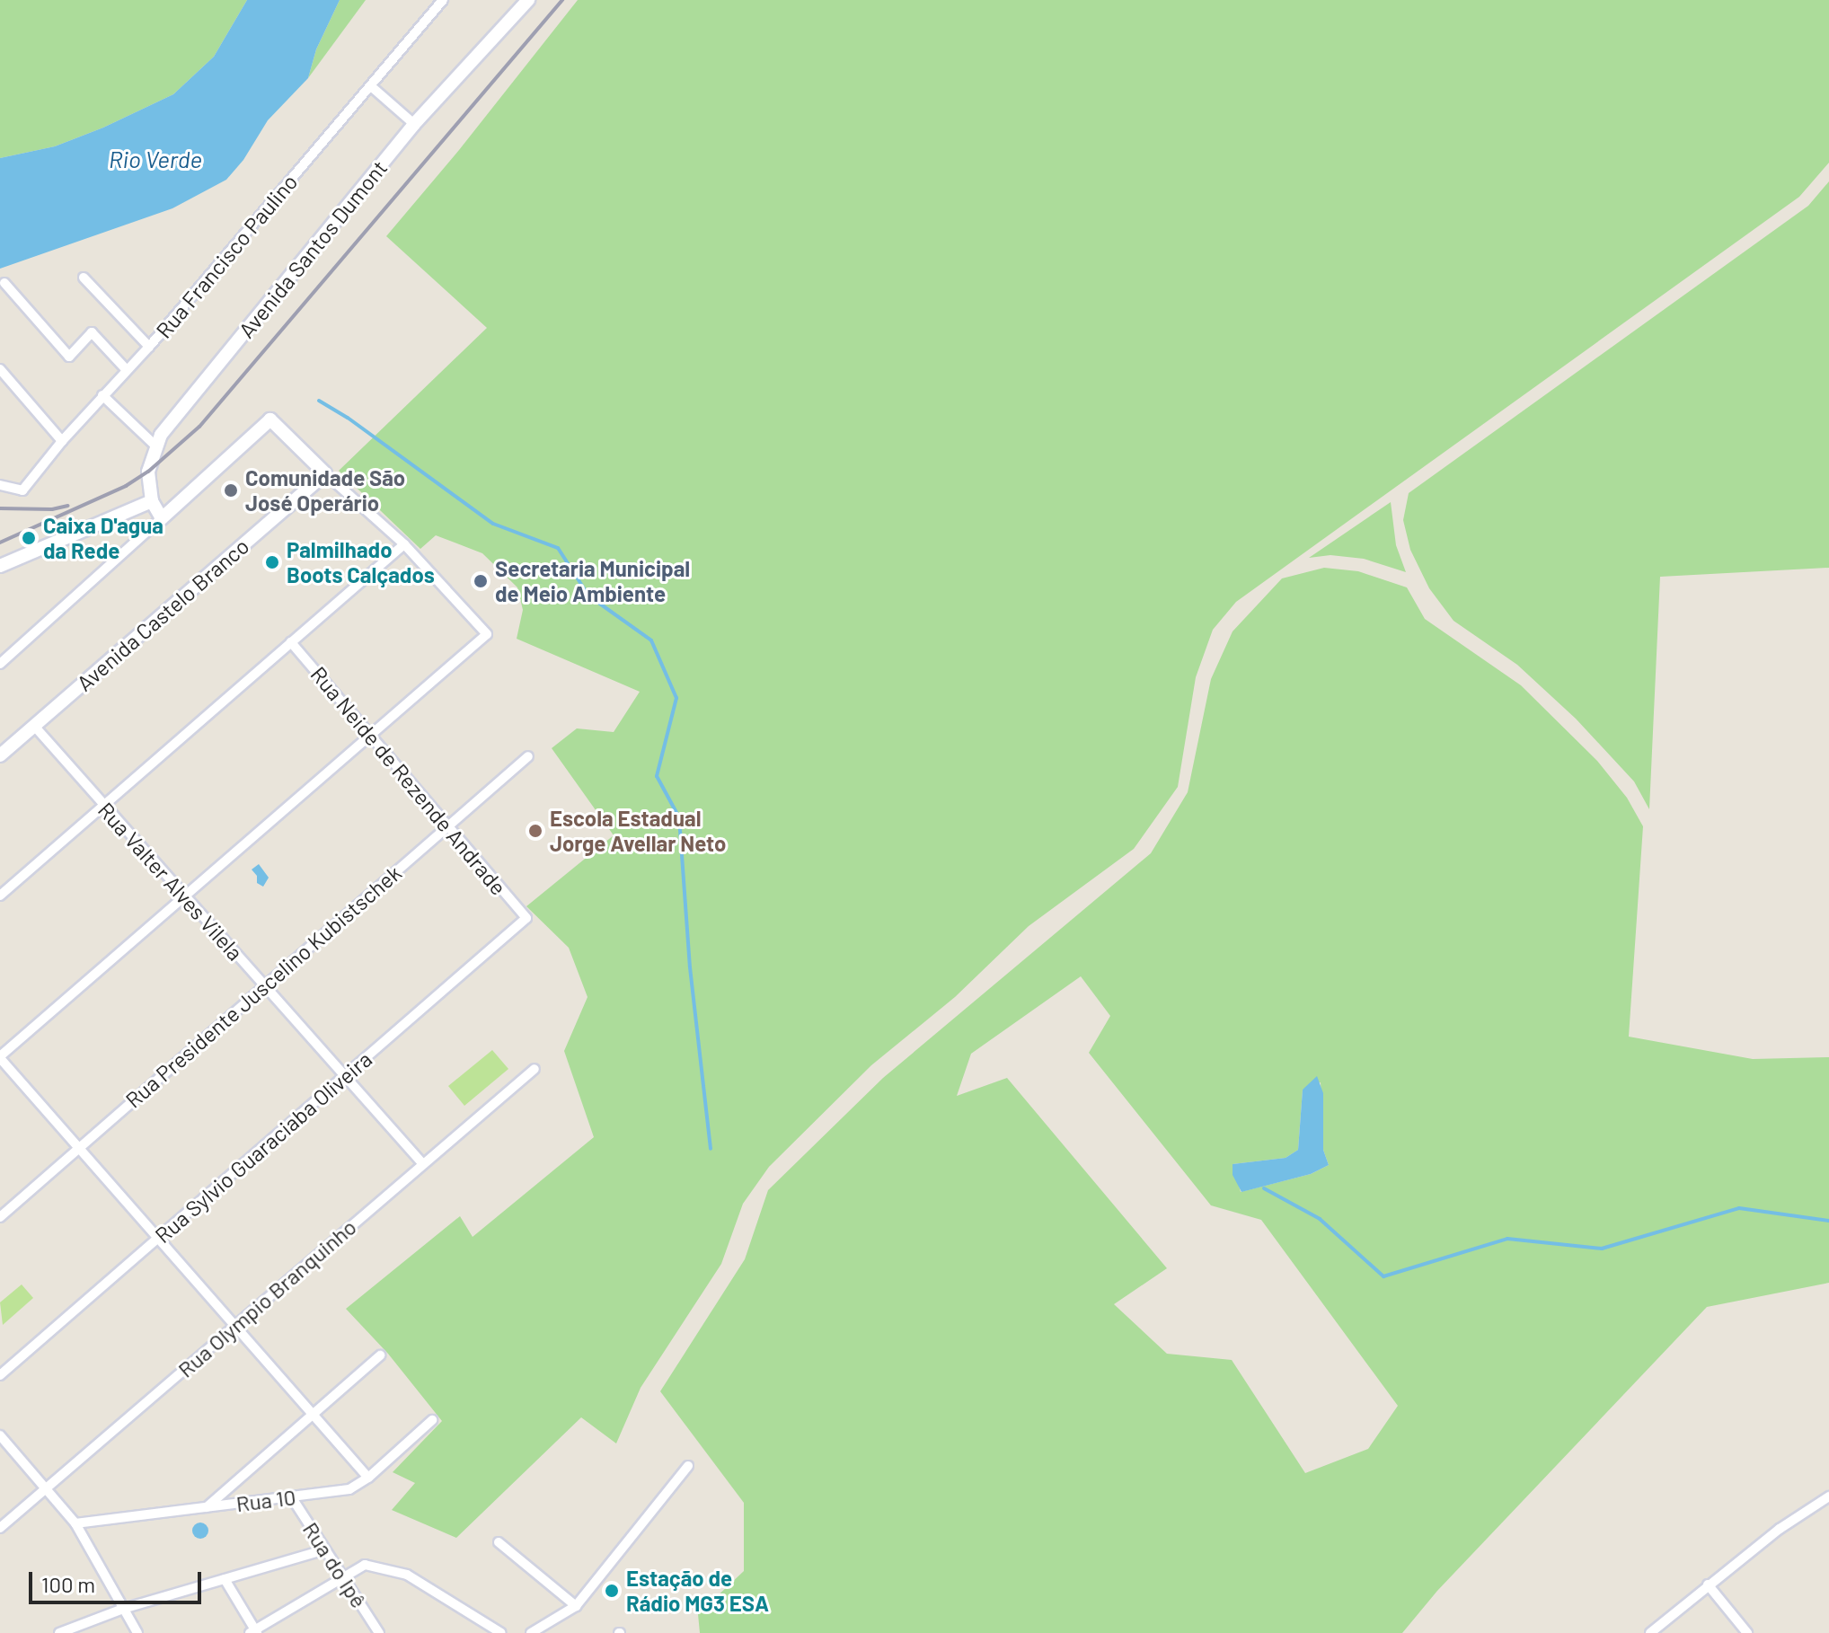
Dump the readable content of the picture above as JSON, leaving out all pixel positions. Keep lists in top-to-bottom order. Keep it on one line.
{"streets":{"street":["Avenida Santos Dumont","Rua Francisco Paulino","Avenida Castelo Branco","Rua Neide de Rezende Andrade","Rua Valter Alves Vilela","Rua Presidente Juscelino Kubistschek","Rua Sylvio Guaraciaba Oliveira","Rua Olympio Branquinho","Rua 10","Rua do Ipê"]},"crossings":[["Avenida Castelo Branco","Rua Valter Alves Vilela"],["Rua Neide de Rezende Andrade","Rua Presidente Juscelino Kubistschek"],["Rua Neide de Rezende Andrade","Rua Sylvio Guaraciaba Oliveira"],["Rua Valter Alves Vilela","Rua Presidente Juscelino Kubistschek"],["Rua Valter Alves Vilela","Rua Sylvio Guaraciaba Oliveira"],["Rua Valter Alves Vilela","Rua Olympio Branquinho"],["Rua 10","Rua do Ipê"]],"water":["Rio Verde"],"places":["Comunidade São José Operário","Caixa D'agua da Rede","Palmilhado Boots Calçados","Secretaria Municipal de Meio Ambiente","Escola Estadual Jorge Avellar Neto","Estação de Rádio MG3 ESA"],"scale_bar":"100 m"}
